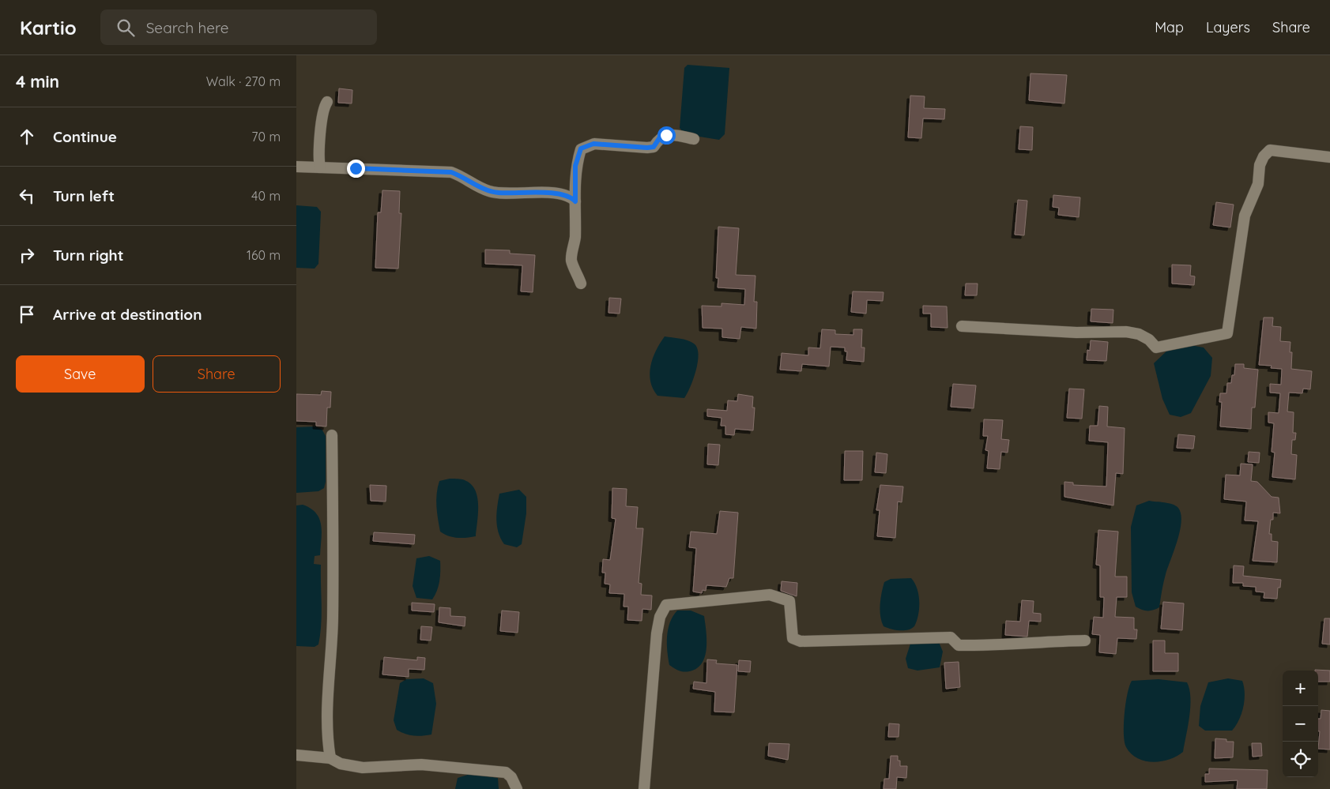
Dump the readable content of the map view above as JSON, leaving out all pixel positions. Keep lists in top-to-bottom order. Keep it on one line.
{"page":{"header":"Kartio","search":"Search here","nav":["Map","Layers","Share"],"heading":["4 min","Walk · 270 m"],"list":[["Continue","70 m"],["Turn left","40 m"],["Turn right","160 m"],"Arrive at destination"],"buttons":["Save","Share"],"map_buttons":["+","−"]}}
